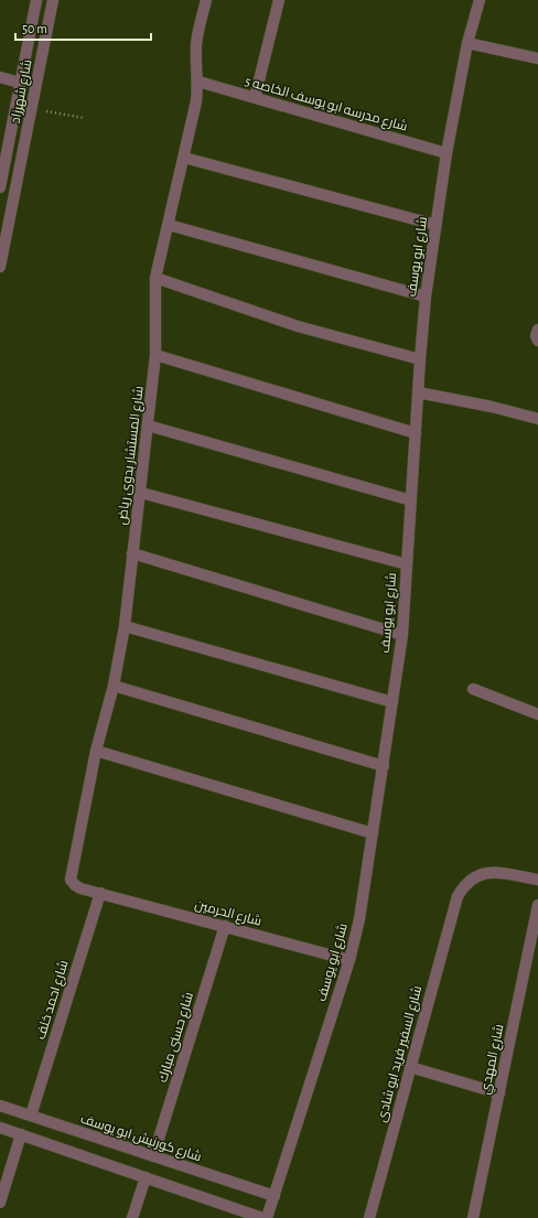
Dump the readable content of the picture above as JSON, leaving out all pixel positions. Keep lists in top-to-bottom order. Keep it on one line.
{"streets":{"street":["شارع شهرزاد","شارع مدرسه ابو يوسف الخاصه 5","شارع ابو يوسف","شارع المستشار بدوى رياض","شارع الحرمين","شارع احمد خلف","شارع حسنى مبارك","شارع السفير فريد ابو شادى","شارع المهدي","شارع كورنيش ابو يوسف"]},"crossings":[["شارع مدرسه ابو يوسف الخاصه 5","شارع ابو يوسف"],["شارع مدرسه ابو يوسف الخاصه 5","شارع المستشار بدوى رياض"],["شارع ابو يوسف","شارع الحرمين"],["شارع ابو يوسف","شارع كورنيش ابو يوسف"],["شارع المستشار بدوى رياض","شارع الحرمين"],["شارع المستشار بدوى رياض","شارع احمد خلف"],["شارع الحرمين","شارع احمد خلف"],["شارع الحرمين","شارع حسنى مبارك"],["شارع احمد خلف","شارع كورنيش ابو يوسف"],["شارع حسنى مبارك","شارع كورنيش ابو يوسف"]],"scale_bar":"50 m"}
